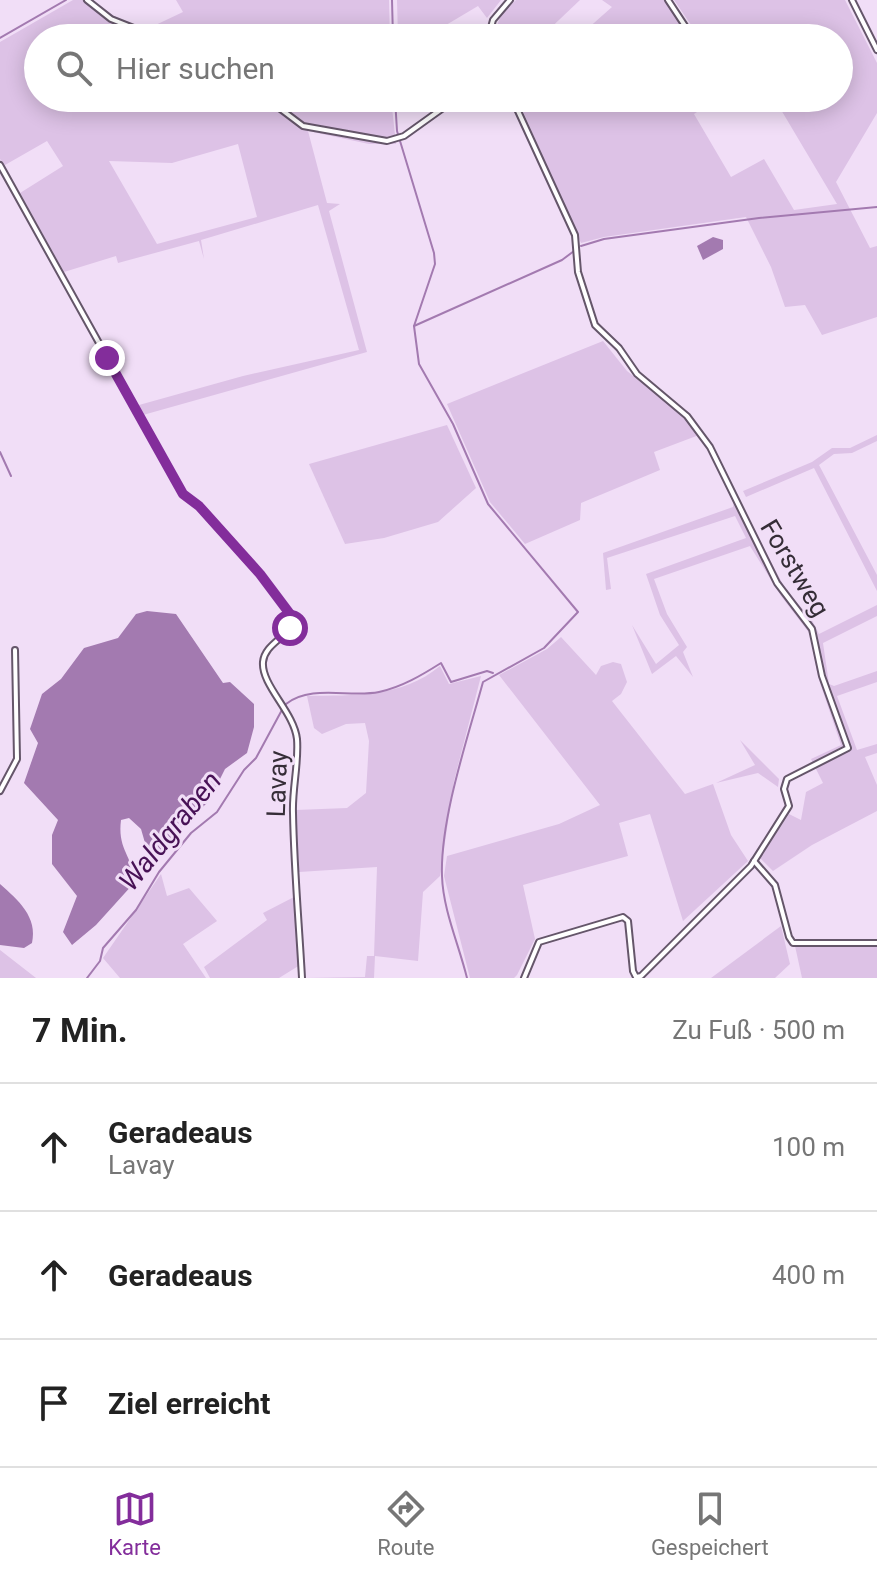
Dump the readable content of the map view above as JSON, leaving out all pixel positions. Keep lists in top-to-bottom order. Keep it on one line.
{"streets":{"street":["Forstweg","Lavay"]},"water":["Waldgraben"],"page":{"search":"Hier suchen","heading":["7 Min.","Zu Fuß · 500 m"],"list":[["Geradeaus","Lavay","100 m"],["Geradeaus","400 m"],"Ziel erreicht"],"nav":["Karte","Route","Gespeichert"]}}
